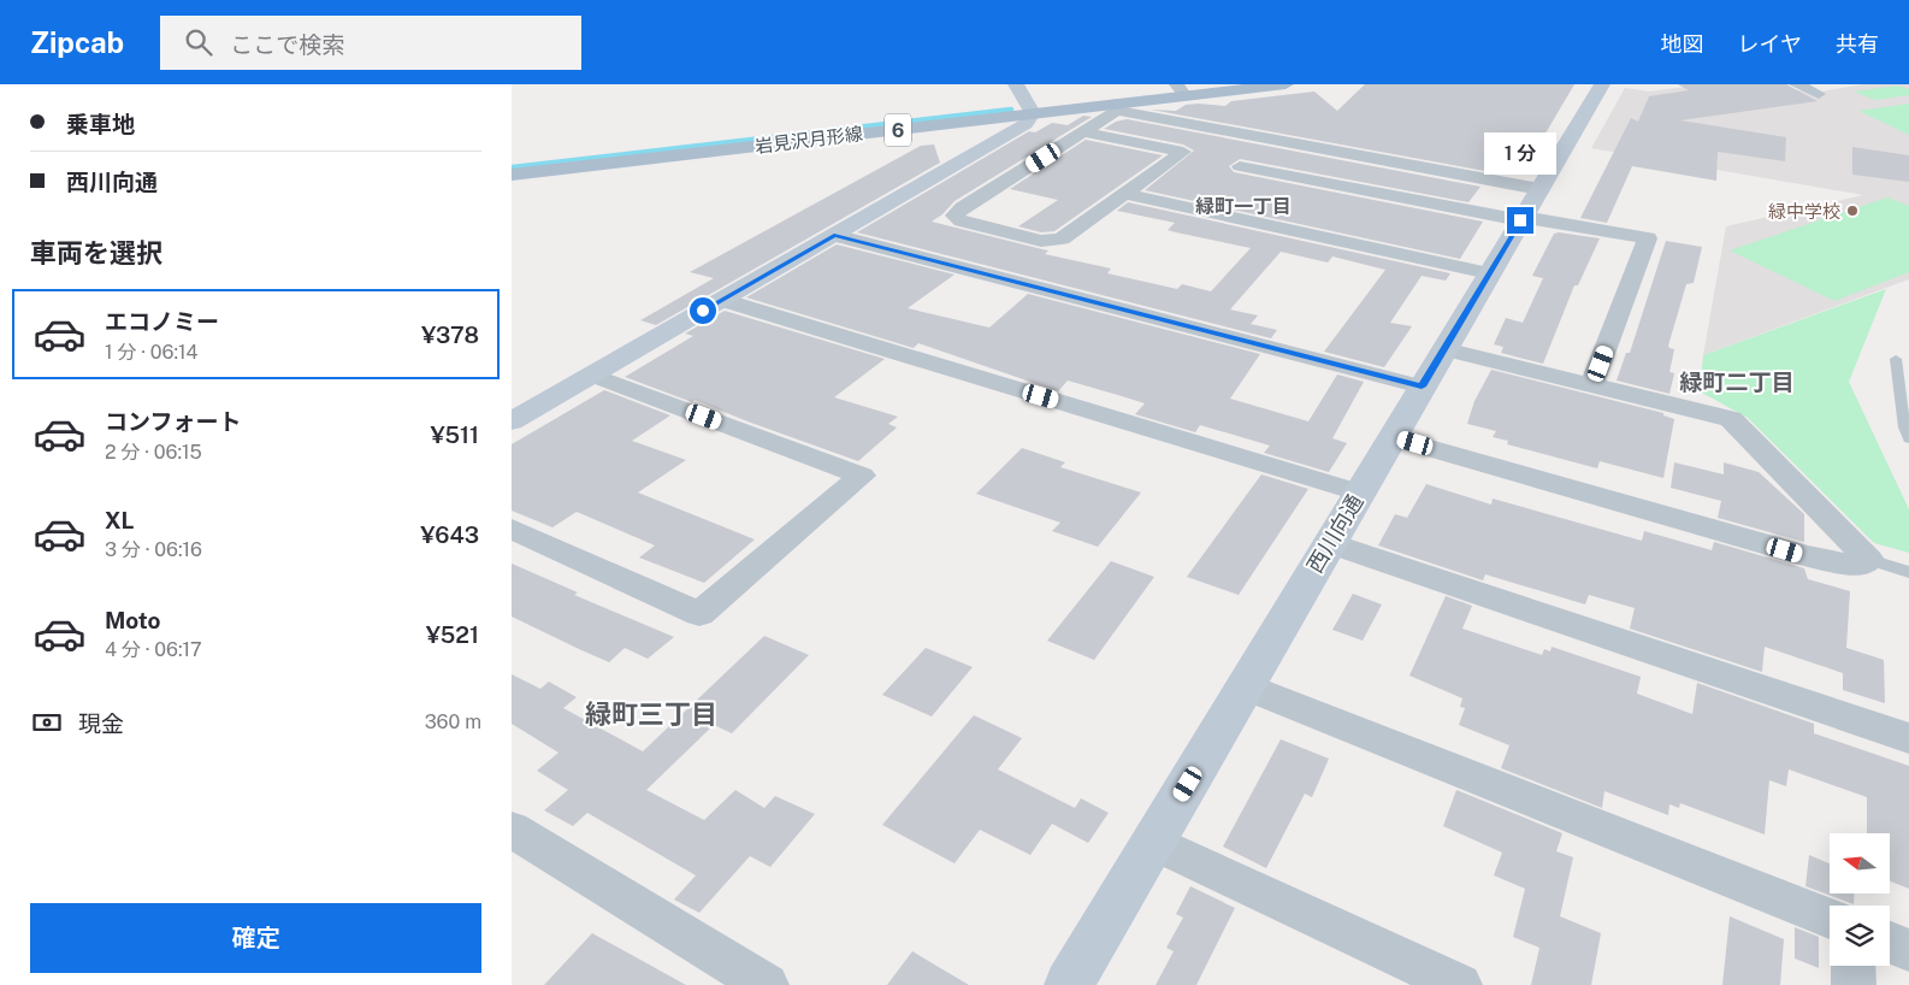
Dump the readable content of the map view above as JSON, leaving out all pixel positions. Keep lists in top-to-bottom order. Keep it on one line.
{"streets":{"main road":["6","岩見沢月形線"],"street":["西川向通"]},"districts":["緑町一丁目","緑町二丁目","緑町三丁目"],"places":["緑中学校"],"north":"left","page":{"header":"Zipcab","search":"ここで検索","nav":["地図","レイヤ","共有"],"banner":["乗車地","西川向通"],"bubble":"1 分","heading":"車両を選択","list":[{"name":"エコノミー","note":"1 分 · 06:14","value":"¥378"},{"name":"コンフォート","note":"2 分 · 06:15","value":"¥511"},{"name":"XL","note":"3 分 · 06:16","value":"¥643"},{"name":"Moto","note":"4 分 · 06:17","value":"¥521"}],"pay":["現金","360 m"],"buttons":"確定"}}
